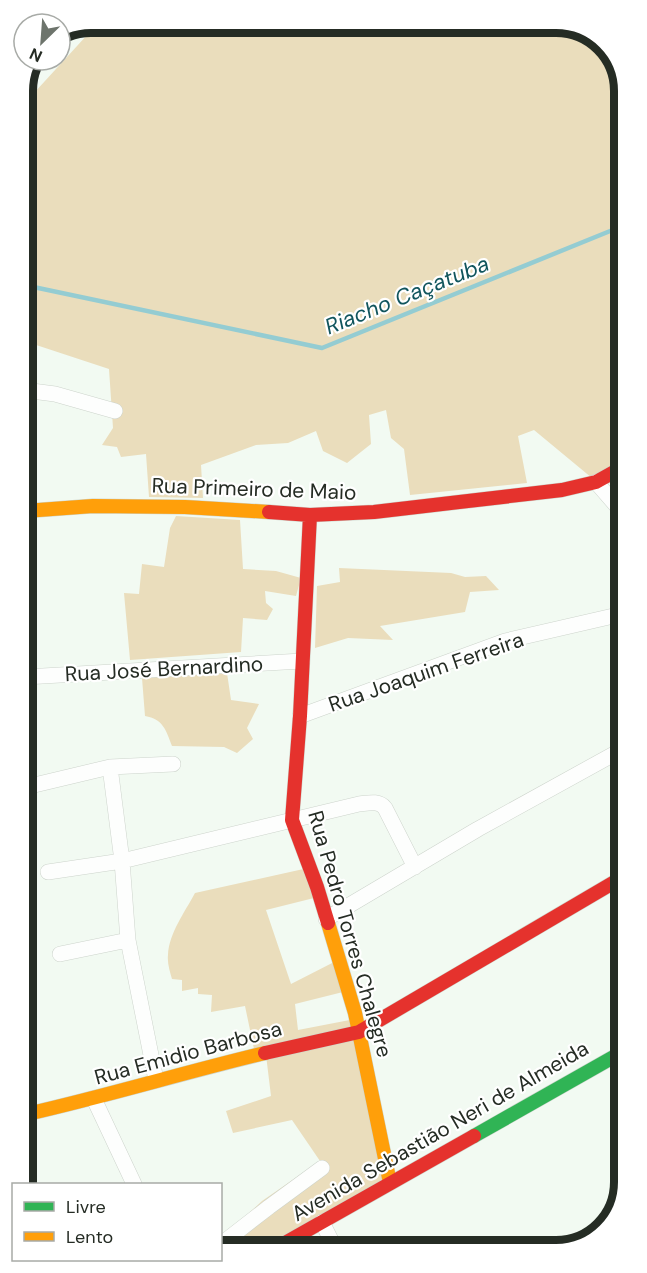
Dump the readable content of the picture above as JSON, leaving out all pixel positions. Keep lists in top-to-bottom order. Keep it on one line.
{"streets":{"street":["Rua Primeiro de Maio","Rua José Bernardino","Rua Joaquim Ferreira","Rua Pedro Torres Chalegre","Rua Emidio Barbosa","Avenida Sebastião Neri de Almeida"]},"crossings":[["Rua Primeiro de Maio","Rua Pedro Torres Chalegre"],["Rua José Bernardino","Rua Pedro Torres Chalegre"],["Rua Joaquim Ferreira","Rua Pedro Torres Chalegre"],["Rua Pedro Torres Chalegre","Rua Emidio Barbosa"],["Rua Pedro Torres Chalegre","Avenida Sebastião Neri de Almeida"]],"water":["Riacho Caçatuba"],"legend":["Livre","Lento"],"north":"bottom left"}
